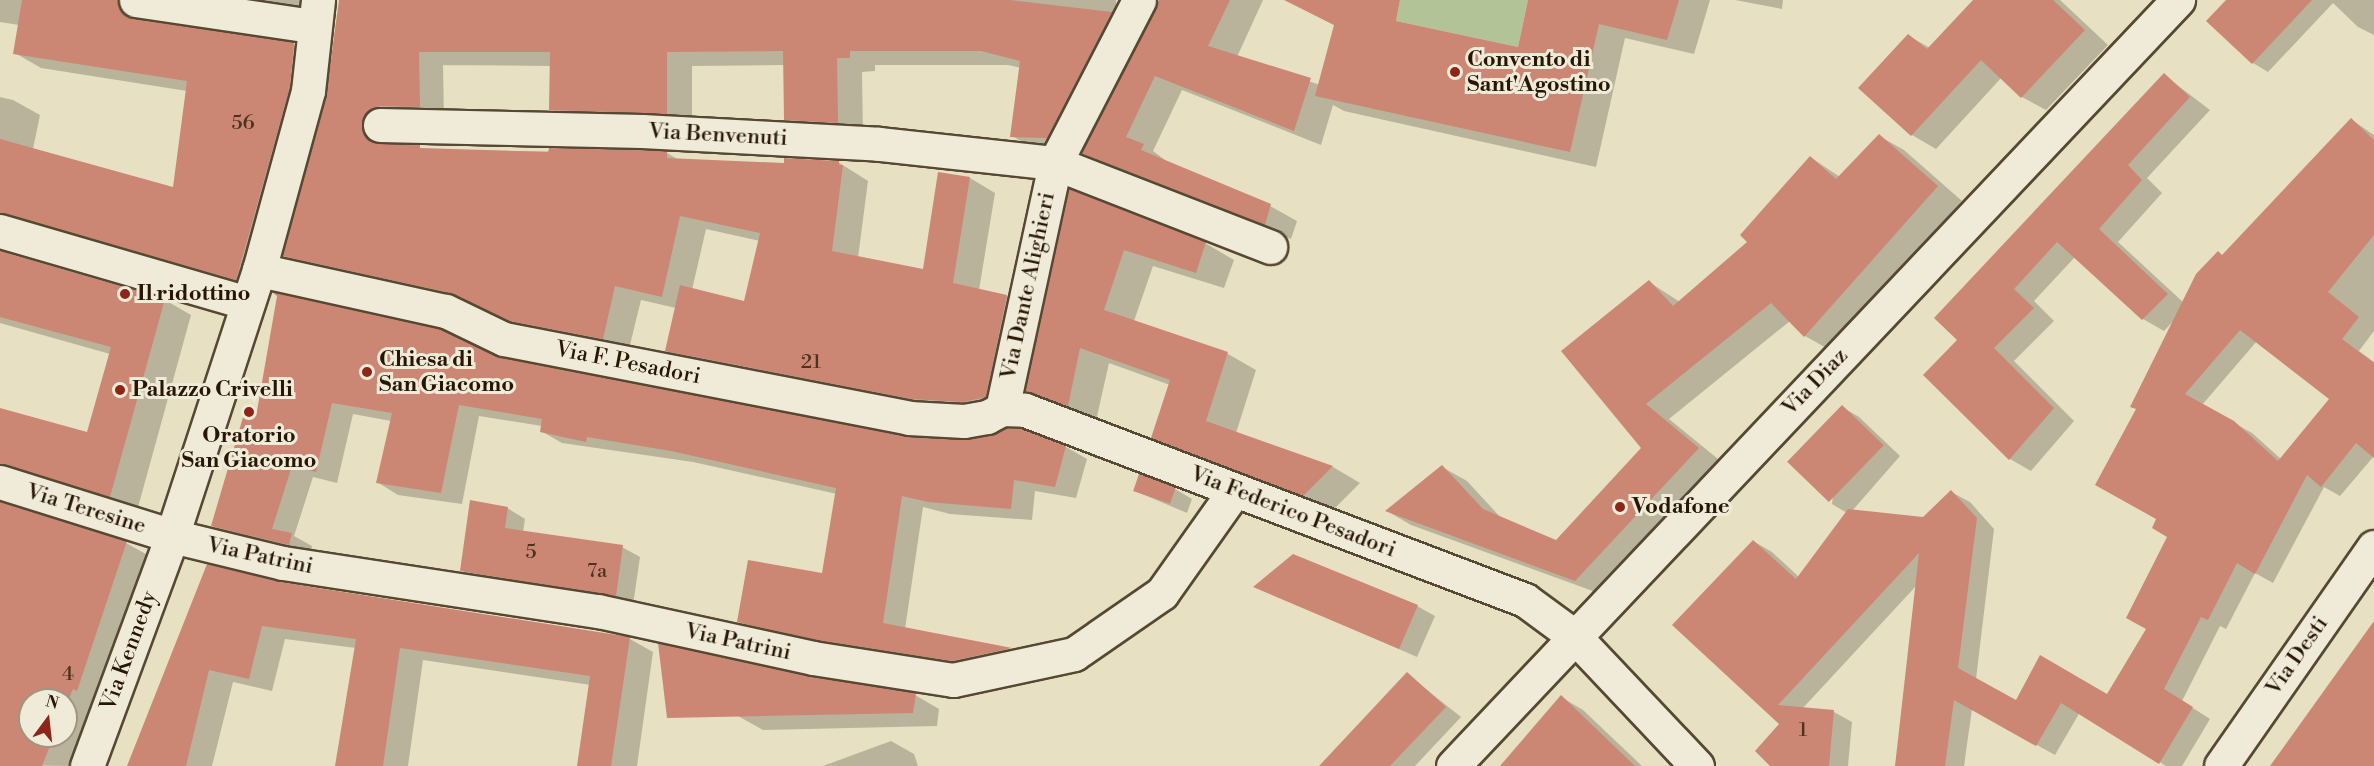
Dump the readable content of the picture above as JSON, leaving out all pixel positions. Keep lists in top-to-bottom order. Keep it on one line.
{"streets":{"street":["Via Benvenuti","Via Dante Alighieri","Via F. Pesadori","Via Diaz","Via Teresine","Via Federico Pesadori","Via Patrini","Via Kennedy","Via Desti"]},"crossings":[["Via Benvenuti","Via Dante Alighieri"],["Via Dante Alighieri","Via F. Pesadori"],["Via Dante Alighieri","Via Federico Pesadori"],["Via F. Pesadori","Via Federico Pesadori"],["Via F. Pesadori","Via Kennedy"],["Via Diaz","Via Federico Pesadori"],["Via Teresine","Via Patrini"],["Via Teresine","Via Kennedy"],["Via Federico Pesadori","Via Patrini"],["Via Patrini","Via Kennedy"]],"places":["Convento di Sant'Agostino","Il ridottino","Chiesa di San Giacomo","Palazzo Crivelli","Oratorio San Giacomo","Vodafone"],"house_numbers":["56","21","5","7a","4","1"],"north":"top"}
